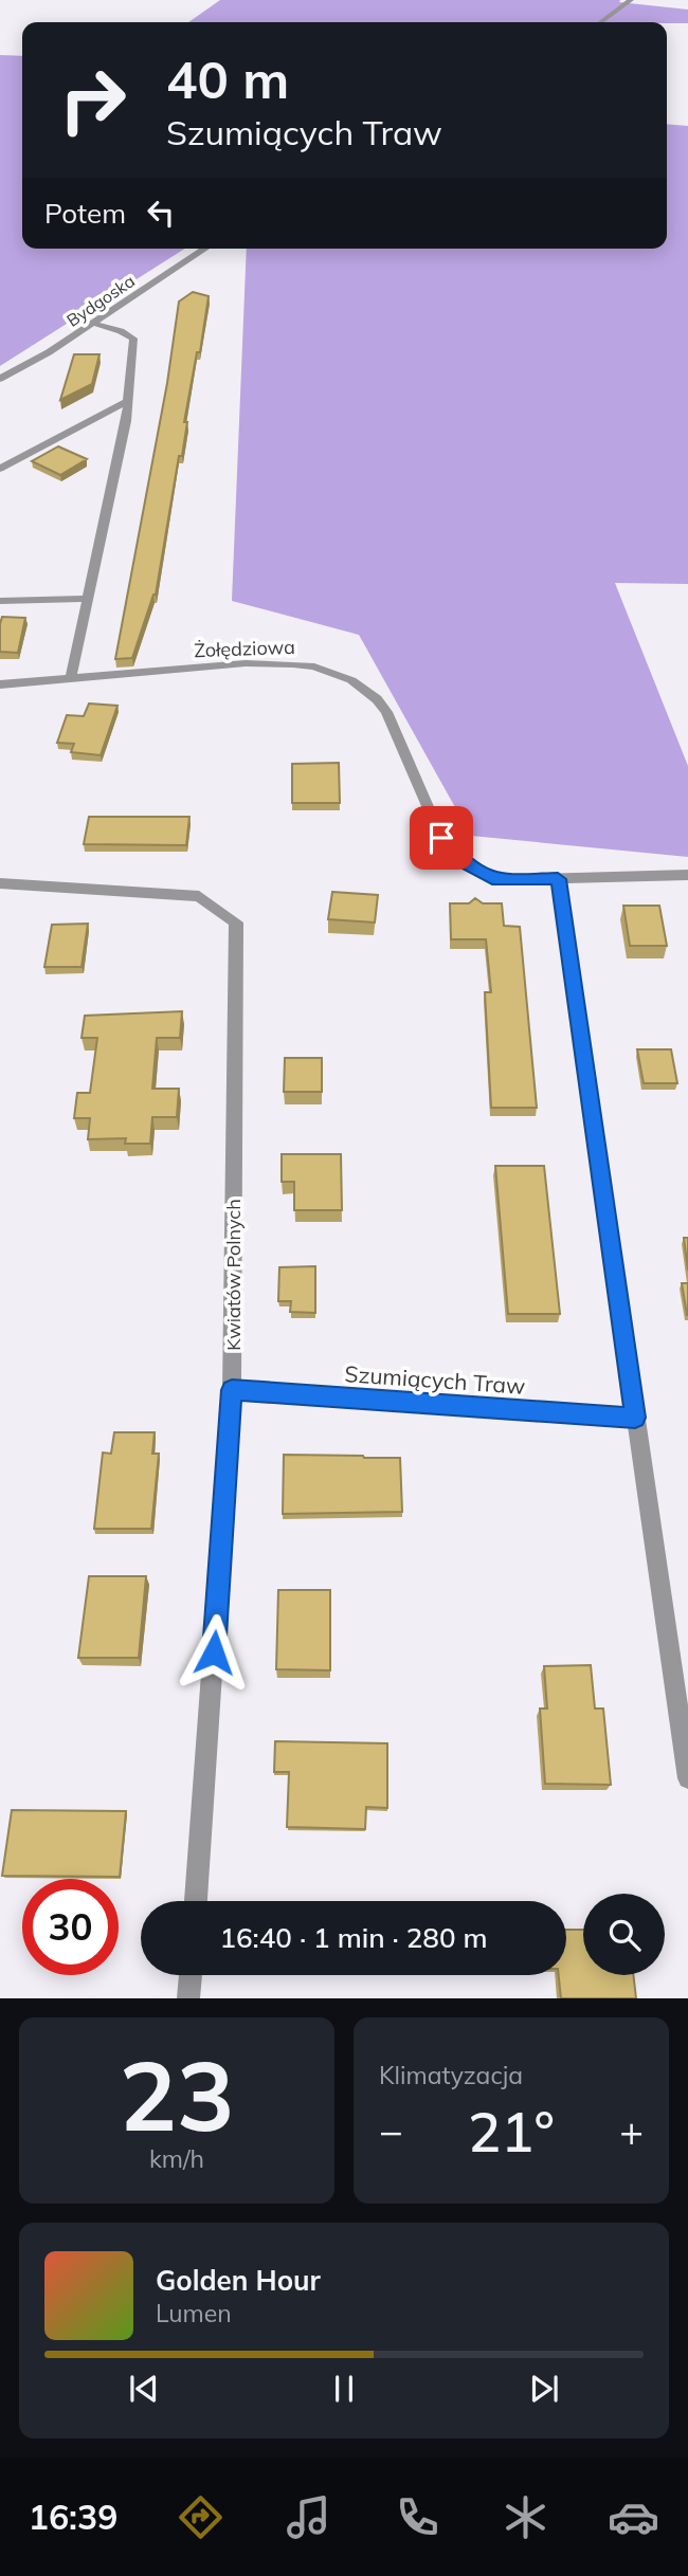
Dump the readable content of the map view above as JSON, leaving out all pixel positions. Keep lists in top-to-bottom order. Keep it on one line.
{"streets":{"street":["Bydgoska","Żołędziowa","Kwiatów Polnych","Szumiących Traw"]},"crossings":[["Kwiatów Polnych","Szumiących Traw"]],"page":{"turn":["40 m","Szumiących Traw"],"then":"Potem","limit":"30","trip":"16:40 · 1 min · 280 m","tile":[["23","km/h"],"Klimatyzacja"],"heat":["−","21°","+"],"song":["Golden Hour","Lumen"],"tabs":"16:39"}}
